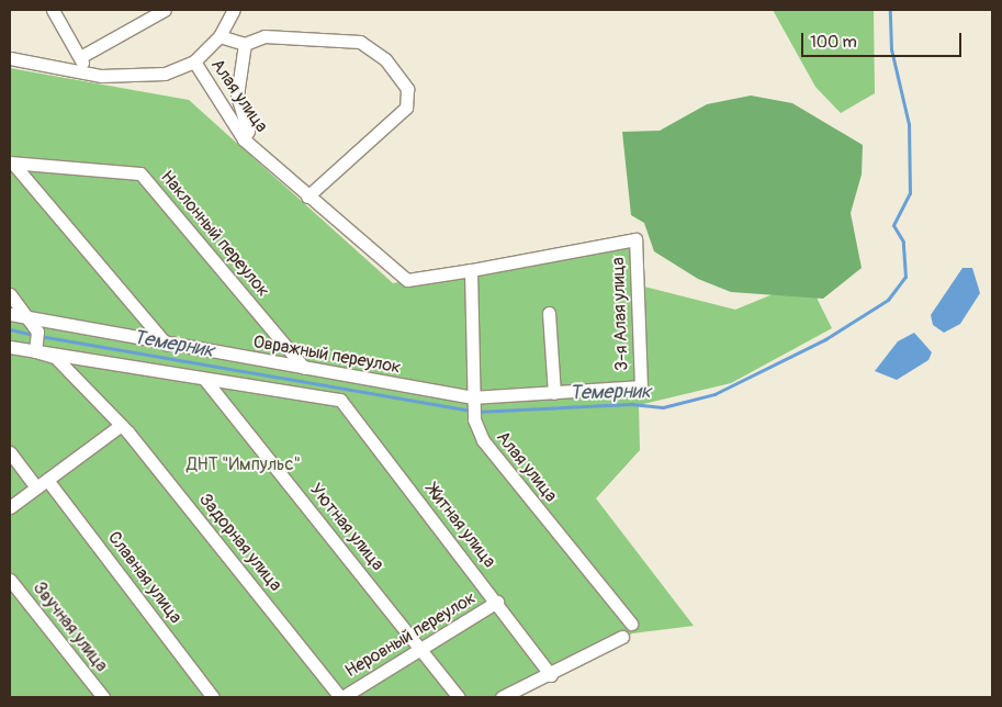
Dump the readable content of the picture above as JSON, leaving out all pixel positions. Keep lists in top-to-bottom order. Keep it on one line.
{"streets":{"street":["Алая улица","Наклонный переулок","3-я Алая улица","Овражный переулок","Житная улица","Уютная улица","Задорная улица","Славная улица","Звучная улица","Неровный переулок"]},"crossings":[["Алая улица","3-я Алая улица"],["Алая улица","Овражный переулок"],["Наклонный переулок","Овражный переулок"],["3-я Алая улица","Овражный переулок"],["Житная улица","Уютная улица"],["Житная улица","Неровный переулок"],["Уютная улица","Неровный переулок"],["Задорная улица","Неровный переулок"]],"water":["Темерник"],"parks":["ДНТ \"Импульс\""],"scale_bar":"100 m"}
